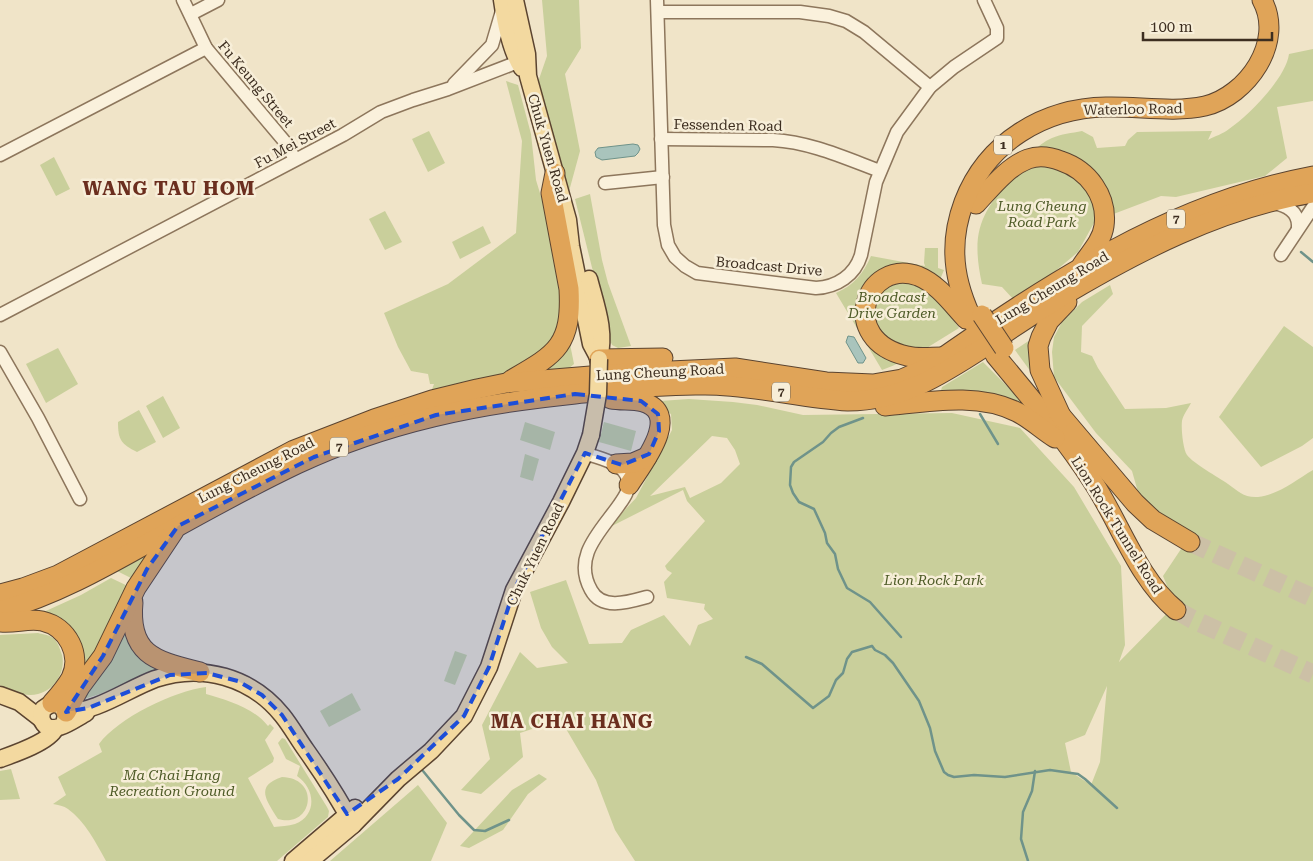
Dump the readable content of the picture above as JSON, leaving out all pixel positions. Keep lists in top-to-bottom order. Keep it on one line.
{"streets":{"highway":["Waterloo Road","1","7","Lung Cheung Road","Lion Rock Tunnel Road"],"main road":["Chuk Yuen Road"],"street":["Fu Keung Street","Fessenden Road","Fu Mei Street","Broadcast Drive"]},"crossings":[["Fu Keung Street","Fu Mei Street"],["Waterloo Road","Lung Cheung Road"],["Waterloo Road","Lion Rock Tunnel Road"],["Fessenden Road","Broadcast Drive"],["Fu Mei Street","Chuk Yuen Road"]],"districts":["WANG TAU HOM","MA CHAI HANG"],"parks":["Lung Cheung Road Park","Broadcast Drive Garden","Lion Rock Park","Ma Chai Hang Recreation Ground"],"scale_bar":"100 m"}
